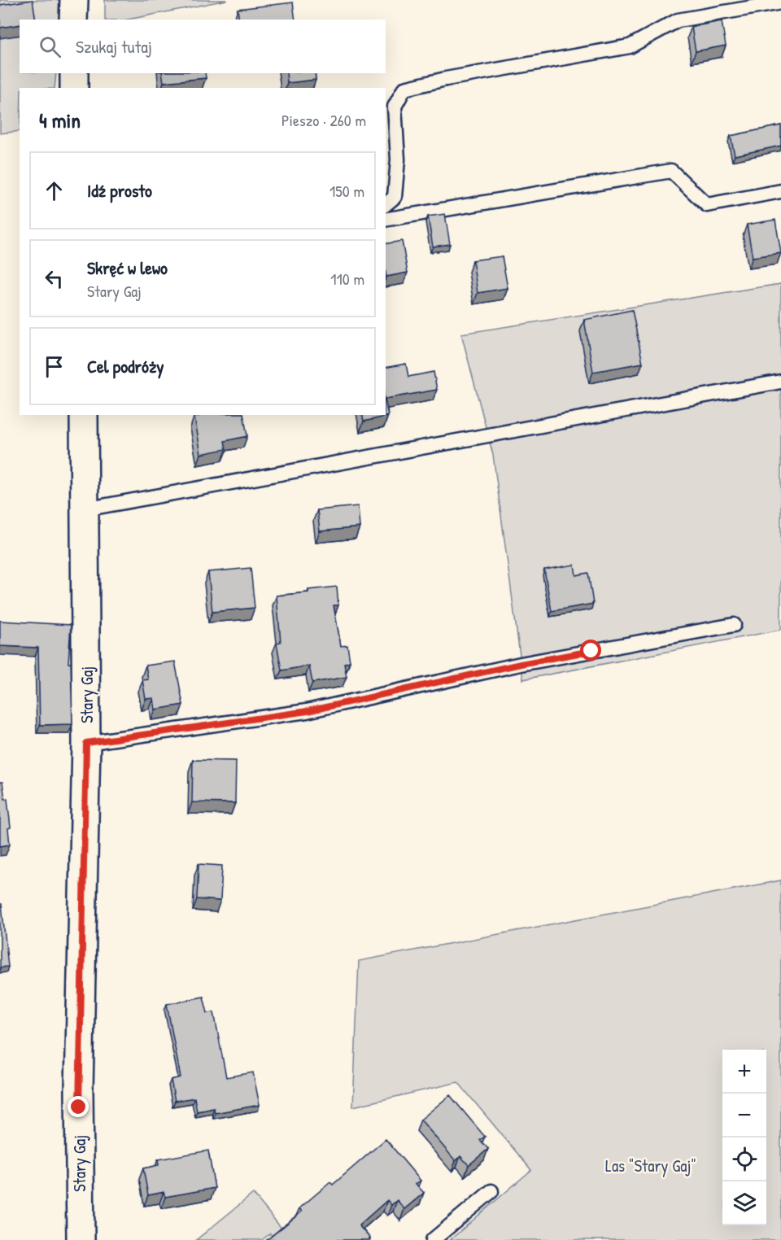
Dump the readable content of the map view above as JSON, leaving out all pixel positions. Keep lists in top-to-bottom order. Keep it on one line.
{"streets":{"street":["Stary Gaj"]},"parks":["Las \"Stary Gaj\""],"page":{"search":"Szukaj tutaj","heading":["4 min","Pieszo · 260 m"],"list":[["Idź prosto","150 m"],["Skręć w lewo","Stary Gaj","110 m"],"Cel podróży"],"map_buttons":["+","−"]}}
